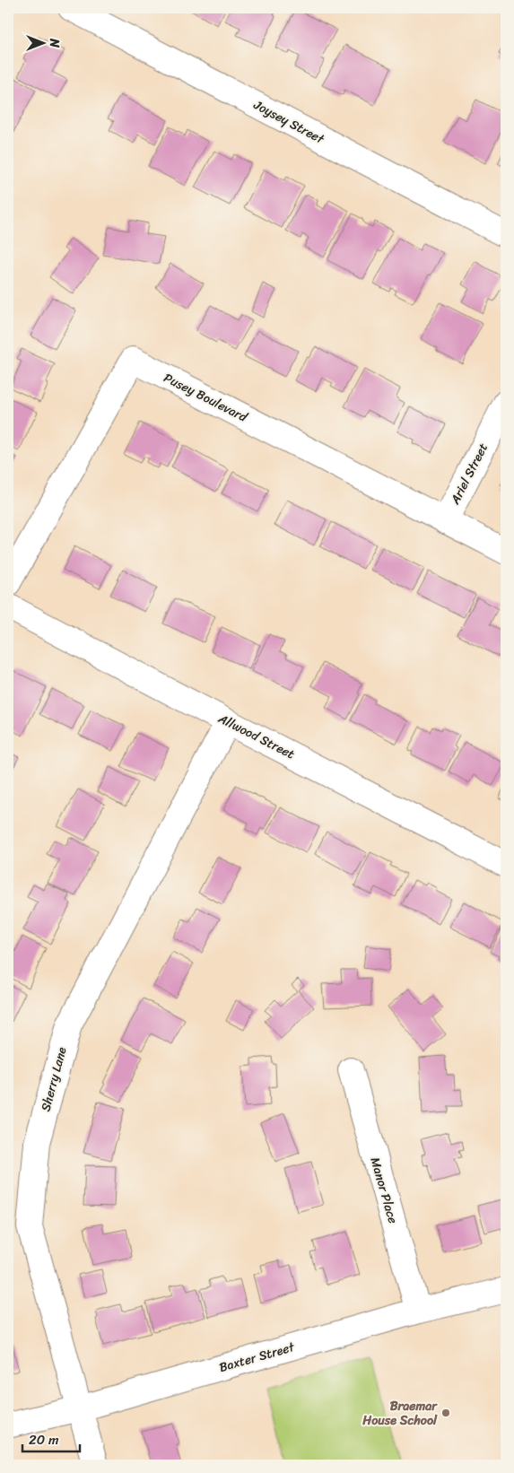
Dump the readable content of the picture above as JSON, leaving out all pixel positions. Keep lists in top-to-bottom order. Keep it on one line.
{"streets":{"street":["Joysey Street","Pusey Boulevard","Ariel Street","Allwood Street","Sherry Lane","Manor Place","Baxter Street"]},"crossings":[["Pusey Boulevard","Ariel Street"],["Allwood Street","Sherry Lane"],["Sherry Lane","Baxter Street"],["Manor Place","Baxter Street"]],"places":["Braemar House School"],"scale_bar":"20 m","north":"right"}
